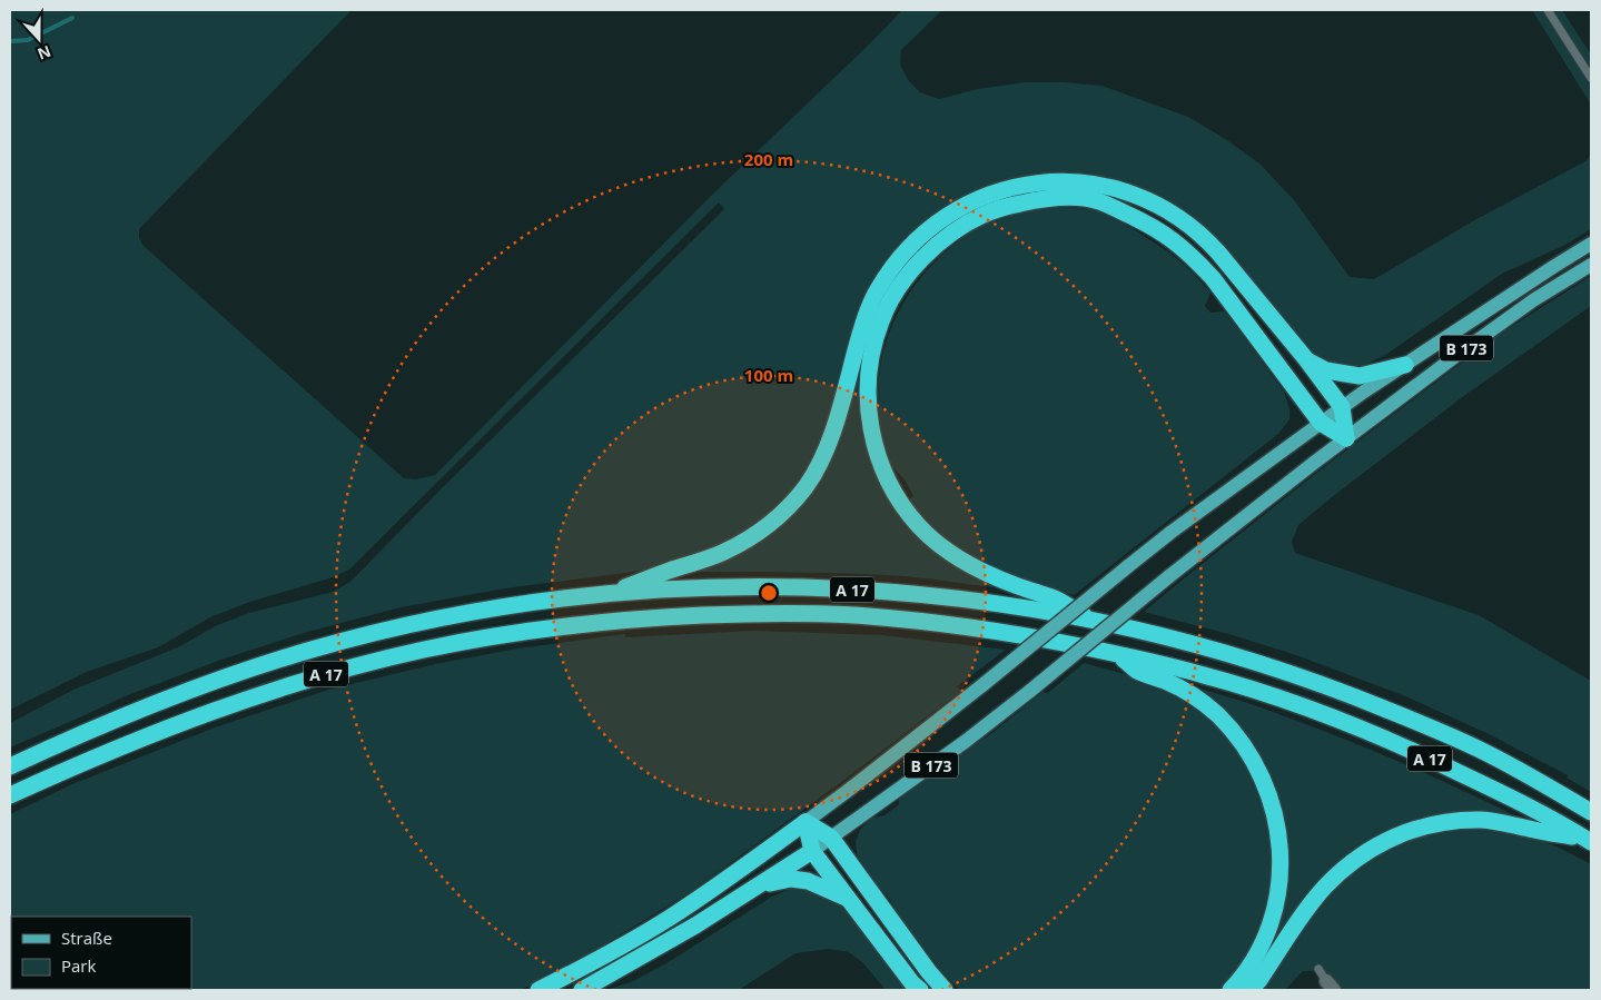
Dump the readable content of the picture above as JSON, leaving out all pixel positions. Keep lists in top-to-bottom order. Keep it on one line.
{"streets":{"highway":["B 173","A 17"]},"legend":["Straße","Park"],"north":"bottom","rings":["200 m","100 m"]}
